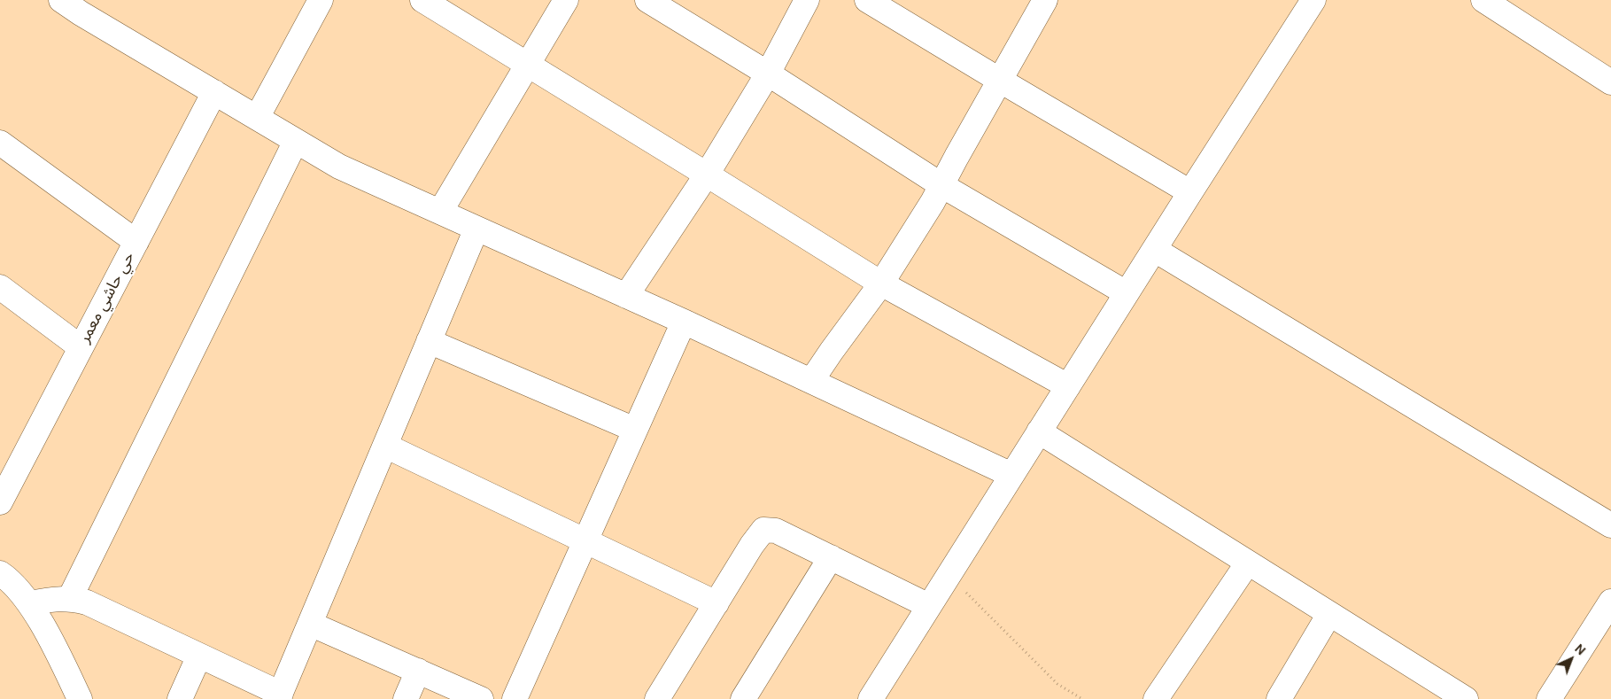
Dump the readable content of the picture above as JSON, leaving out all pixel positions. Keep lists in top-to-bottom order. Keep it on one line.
{"streets":{"street":["حي حاشي معمر"]},"north":"top right"}
